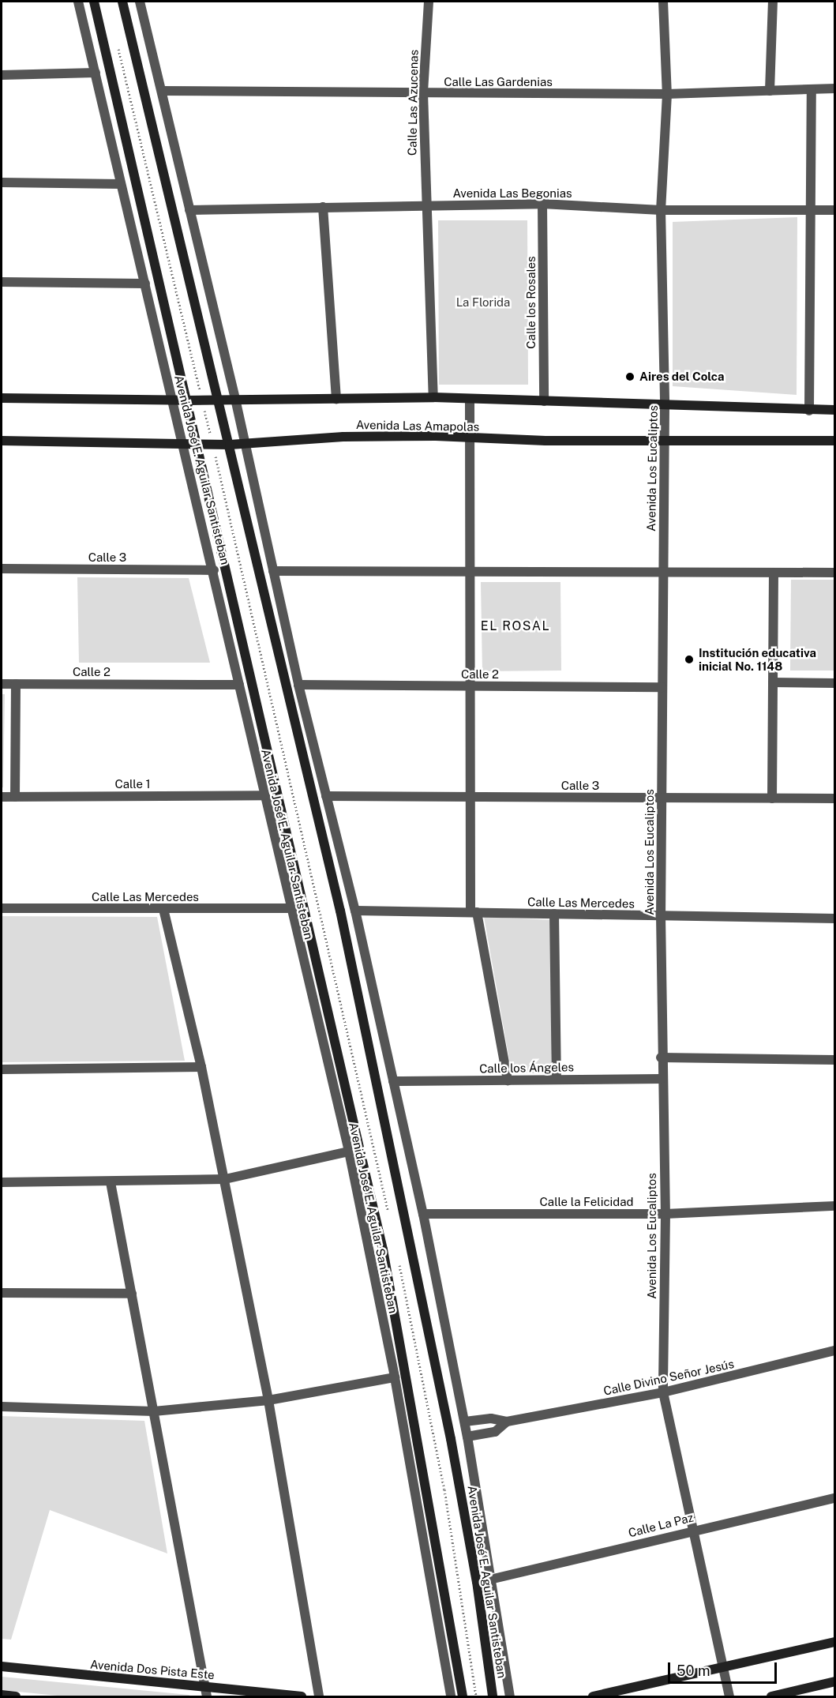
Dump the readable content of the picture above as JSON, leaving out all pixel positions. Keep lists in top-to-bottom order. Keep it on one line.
{"streets":{"main road":["Avenida Las Amapolas","Avenida José E. Aguilar Santisteban","Avenida Dos Pista Este"],"street":["Calle Las Gardenias","Calle Las Azucenas","Avenida Las Begonias","Calle los Rosales","Avenida Los Eucaliptos","Calle 3","Calle 2","Calle 1","Calle Las Mercedes","Calle los Ángeles","Calle la Felicidad","Calle Divino Señor Jesús","Calle La Paz"]},"crossings":[["Calle Las Gardenias","Calle Las Azucenas"],["Calle Las Gardenias","Avenida Los Eucaliptos"],["Calle Las Gardenias","Avenida José E. Aguilar Santisteban"],["Calle Las Azucenas","Avenida Las Begonias"],["Avenida Las Begonias","Calle los Rosales"],["Avenida Las Begonias","Avenida Los Eucaliptos"],["Avenida Las Begonias","Avenida José E. Aguilar Santisteban"],["Avenida Las Amapolas","Avenida Los Eucaliptos"],["Avenida Las Amapolas","Avenida José E. Aguilar Santisteban"],["Avenida Los Eucaliptos","Calle 3"],["Avenida Los Eucaliptos","Calle 2"],["Avenida Los Eucaliptos","Calle Las Mercedes"],["Avenida Los Eucaliptos","Calle los Ángeles"],["Avenida Los Eucaliptos","Calle la Felicidad"],["Avenida Los Eucaliptos","Calle Divino Señor Jesús"],["Avenida Los Eucaliptos","Calle La Paz"],["Avenida José E. Aguilar Santisteban","Calle 3"],["Avenida José E. Aguilar Santisteban","Calle 2"],["Avenida José E. Aguilar Santisteban","Calle 1"],["Avenida José E. Aguilar Santisteban","Calle Las Mercedes"],["Avenida José E. Aguilar Santisteban","Calle los Ángeles"],["Avenida José E. Aguilar Santisteban","Calle la Felicidad"],["Avenida José E. Aguilar Santisteban","Calle Divino Señor Jesús"],["Avenida José E. Aguilar Santisteban","Calle La Paz"]],"districts":["EL ROSAL"],"parks":["La Florida"],"places":["Aires del Colca","Institución educativa inicial No. 1148"],"scale_bar":"50 m"}
